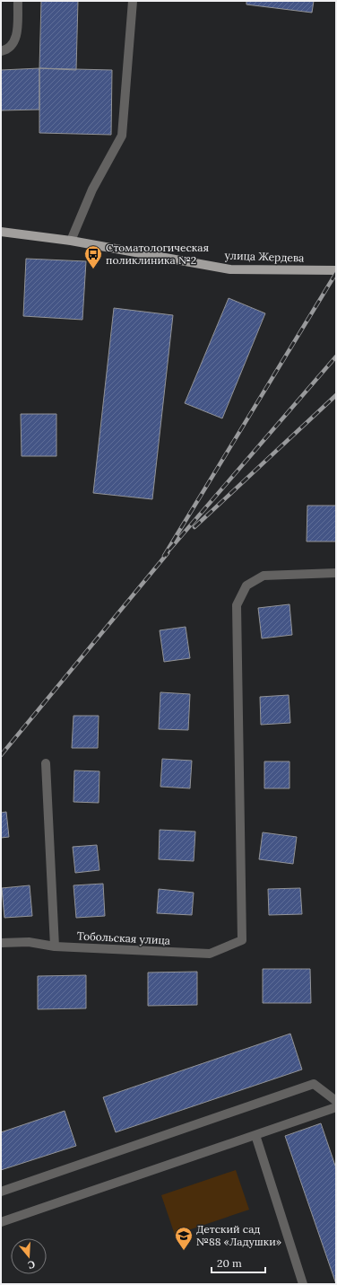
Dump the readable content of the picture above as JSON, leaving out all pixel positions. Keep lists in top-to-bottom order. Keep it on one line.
{"streets":{"main road":["улица Жердева"],"street":["Тобольская улица"]},"places":{"bus stop":["Стоматологическая поликлиника №2"],"school or university":["Детский сад №88 «Ладушки»"]},"scale_bar":"20 m","north":"bottom"}
